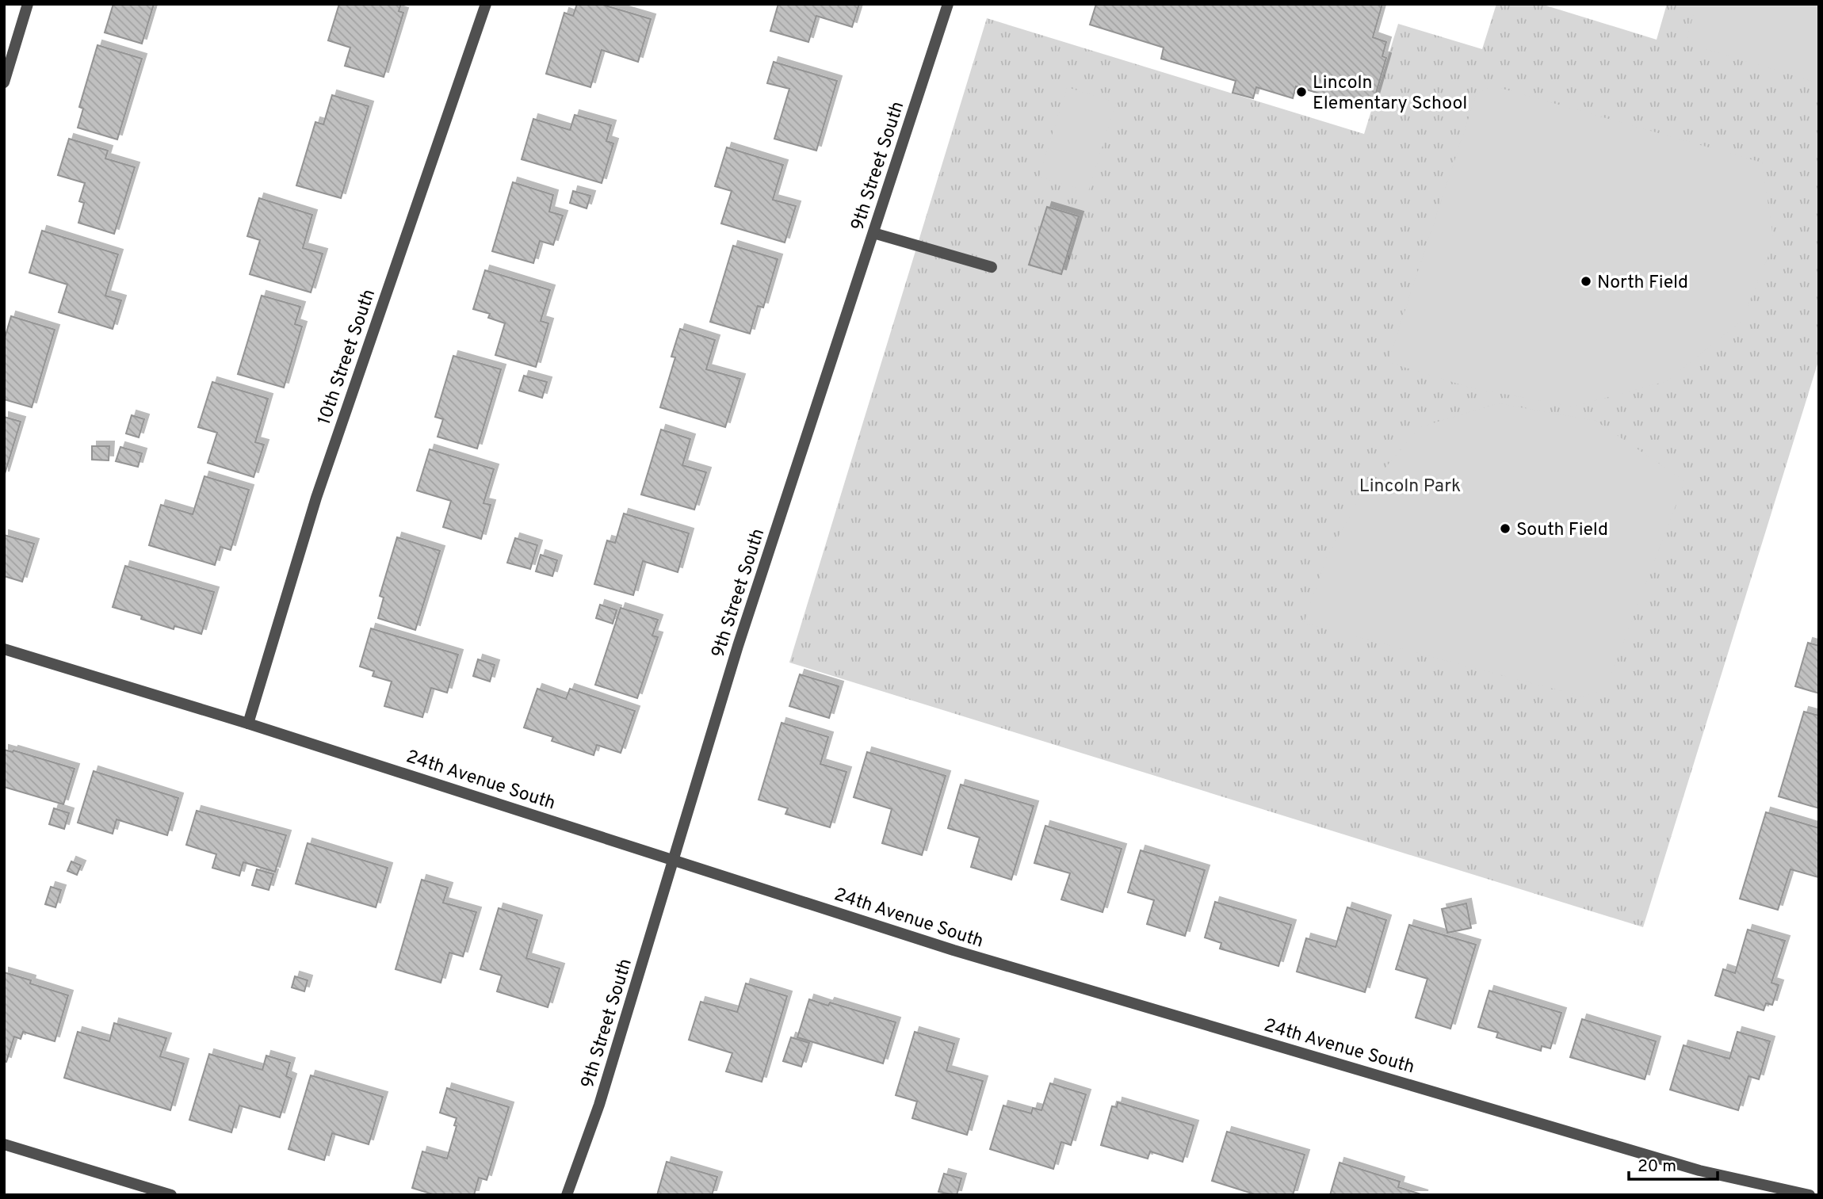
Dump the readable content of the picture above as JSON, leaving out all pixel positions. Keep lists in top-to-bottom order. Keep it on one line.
{"streets":{"street":["9th Street South","10th Street South","24th Avenue South"]},"crossings":[["9th Street South","24th Avenue South"],["10th Street South","24th Avenue South"]],"parks":["Lincoln Park"],"places":["Lincoln Elementary School","North Field","South Field"],"scale_bar":"20 m"}
